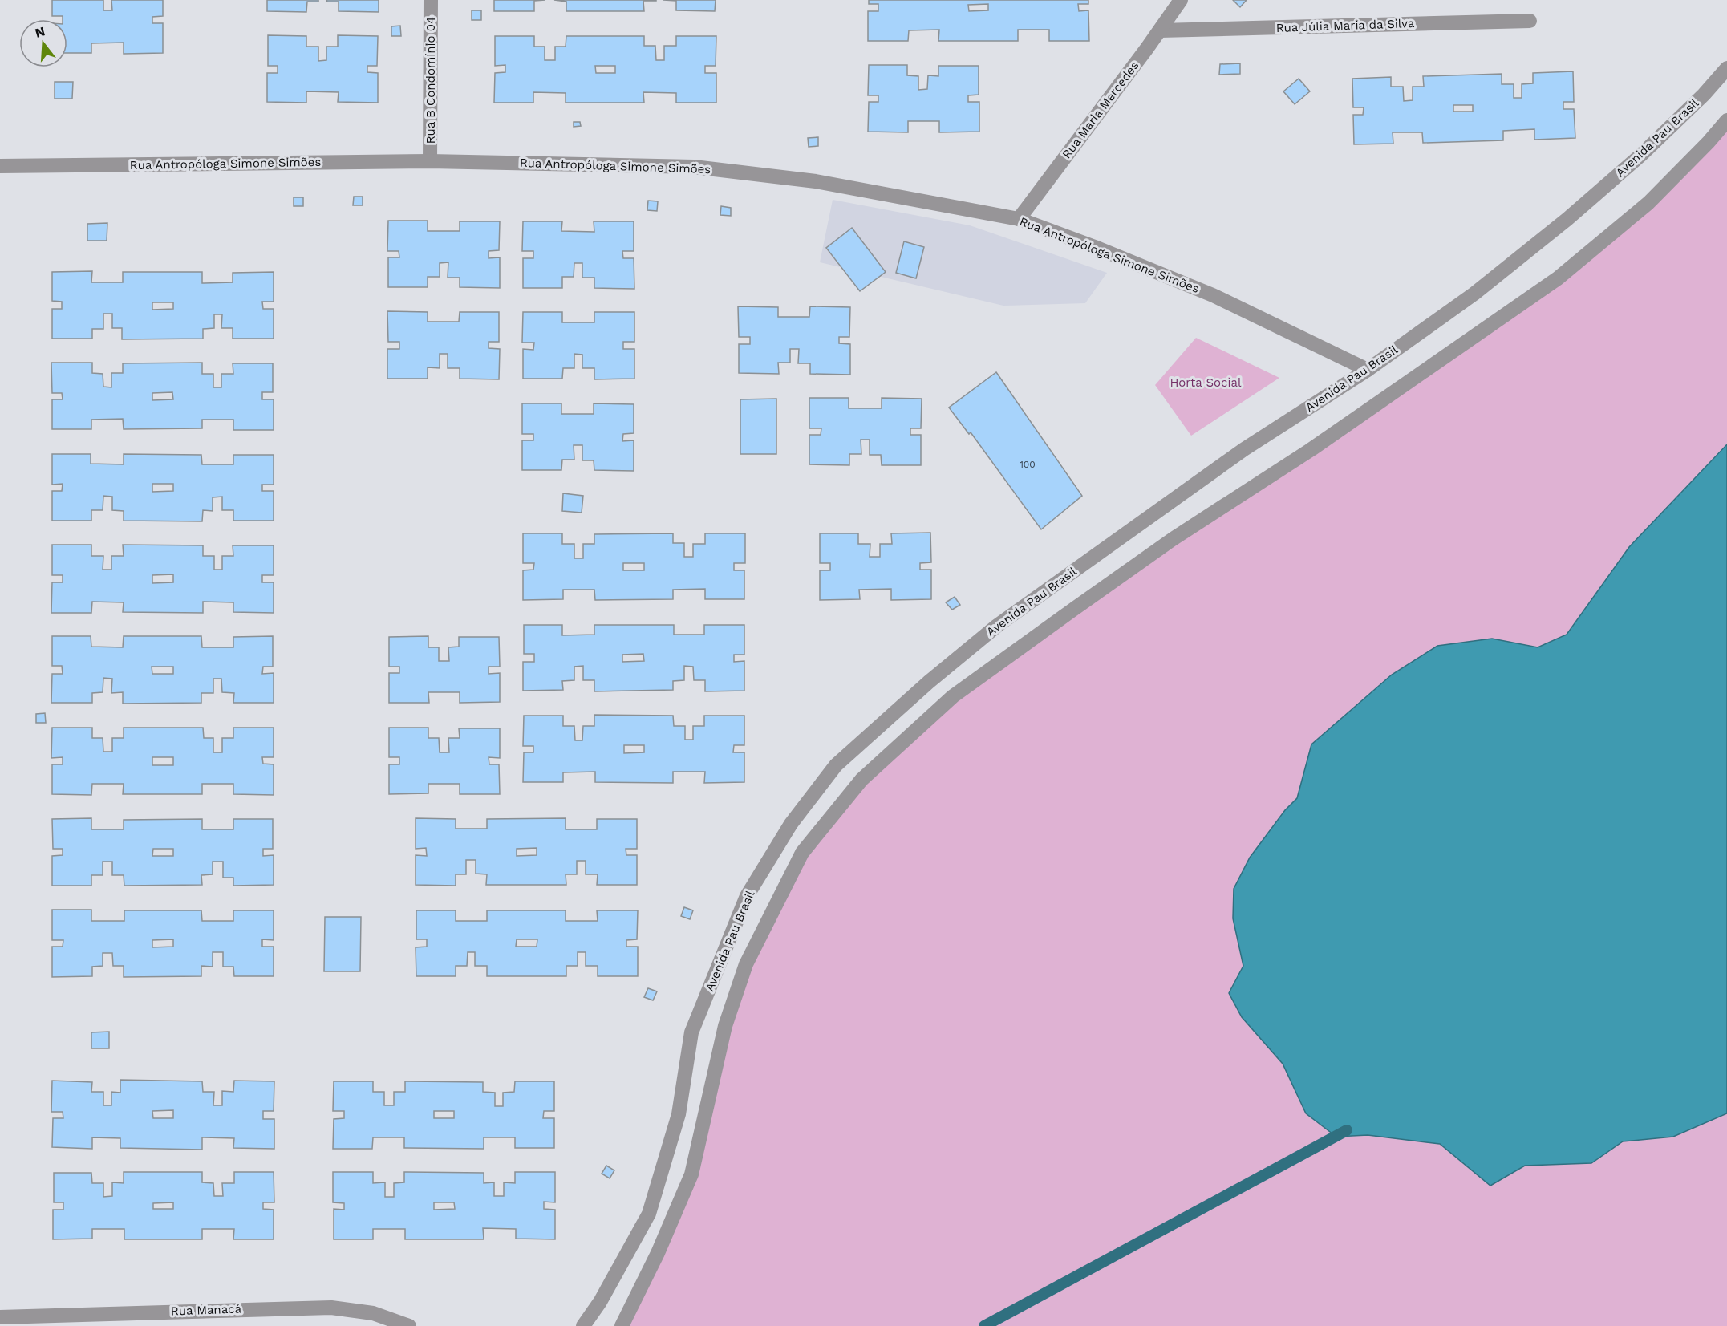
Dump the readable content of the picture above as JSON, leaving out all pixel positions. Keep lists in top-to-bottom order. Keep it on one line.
{"streets":{"street":["Rua Júlia Maria da Silva","Rua B Condomínio 04","Rua Maria Mercedes","Avenida Pau Brasil","Rua Antropóloga Simone Simões","Rua Manacá"]},"crossings":[["Rua Júlia Maria da Silva","Rua Maria Mercedes"],["Rua B Condomínio 04","Rua Antropóloga Simone Simões"],["Rua Maria Mercedes","Rua Antropóloga Simone Simões"],["Avenida Pau Brasil","Rua Antropóloga Simone Simões"]],"parks":["Horta Social"],"house_numbers":["100"],"north":"top"}
